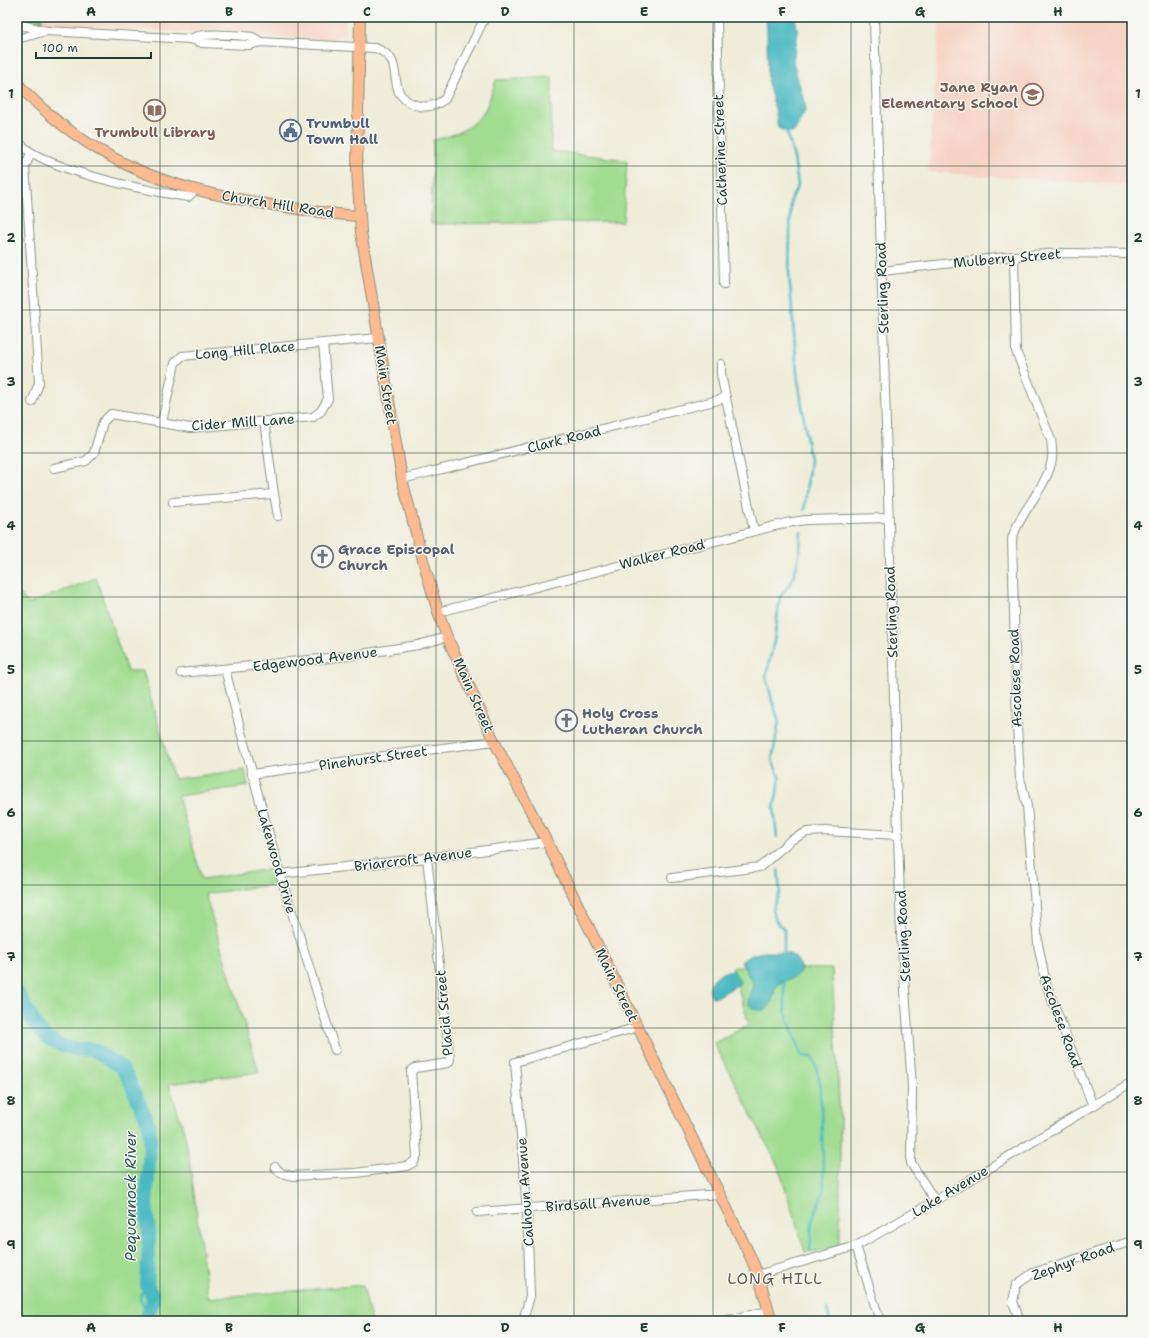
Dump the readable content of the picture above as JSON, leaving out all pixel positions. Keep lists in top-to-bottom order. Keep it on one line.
{"streets":{"main road":["Church Hill Road","Main Street"],"street":["Catherine Street","Mulberry Street","Sterling Road","Long Hill Place","Cider Mill Lane","Clark Road","Walker Road","Edgewood Avenue","Ascolese Road","Pinehurst Street","Briarcroft Avenue","Lakewood Drive","Placid Street","Lake Avenue","Calhoun Avenue","Birdsall Avenue","Zephyr Road"]},"crossings":[["Church Hill Road","Main Street"],["Mulberry Street","Sterling Road"],["Mulberry Street","Ascolese Road"],["Sterling Road","Walker Road"],["Sterling Road","Lake Avenue"],["Long Hill Place","Main Street"],["Long Hill Place","Cider Mill Lane"],["Main Street","Clark Road"],["Main Street","Walker Road"],["Main Street","Edgewood Avenue"],["Main Street","Pinehurst Street"],["Main Street","Briarcroft Avenue"],["Main Street","Lake Avenue"],["Main Street","Calhoun Avenue"],["Main Street","Birdsall Avenue"],["Edgewood Avenue","Lakewood Drive"],["Ascolese Road","Lake Avenue"],["Pinehurst Street","Lakewood Drive"],["Briarcroft Avenue","Lakewood Drive"],["Briarcroft Avenue","Placid Street"],["Calhoun Avenue","Birdsall Avenue"]],"districts":["LONG HILL"],"water":["Pequonnock River"],"places":{"school or university":["Jane Ryan Elementary School"],"library":["Trumbull Library"],"public building":["Trumbull Town Hall"],"church":["Grace Episcopal Church","Holy Cross Lutheran Church"]},"scale_bar":"100 m","grid":{"columns":["A","B","C","D","E","F","G","H"],"rows":["1","2","3","4","5","6","7","8","9"]}}
